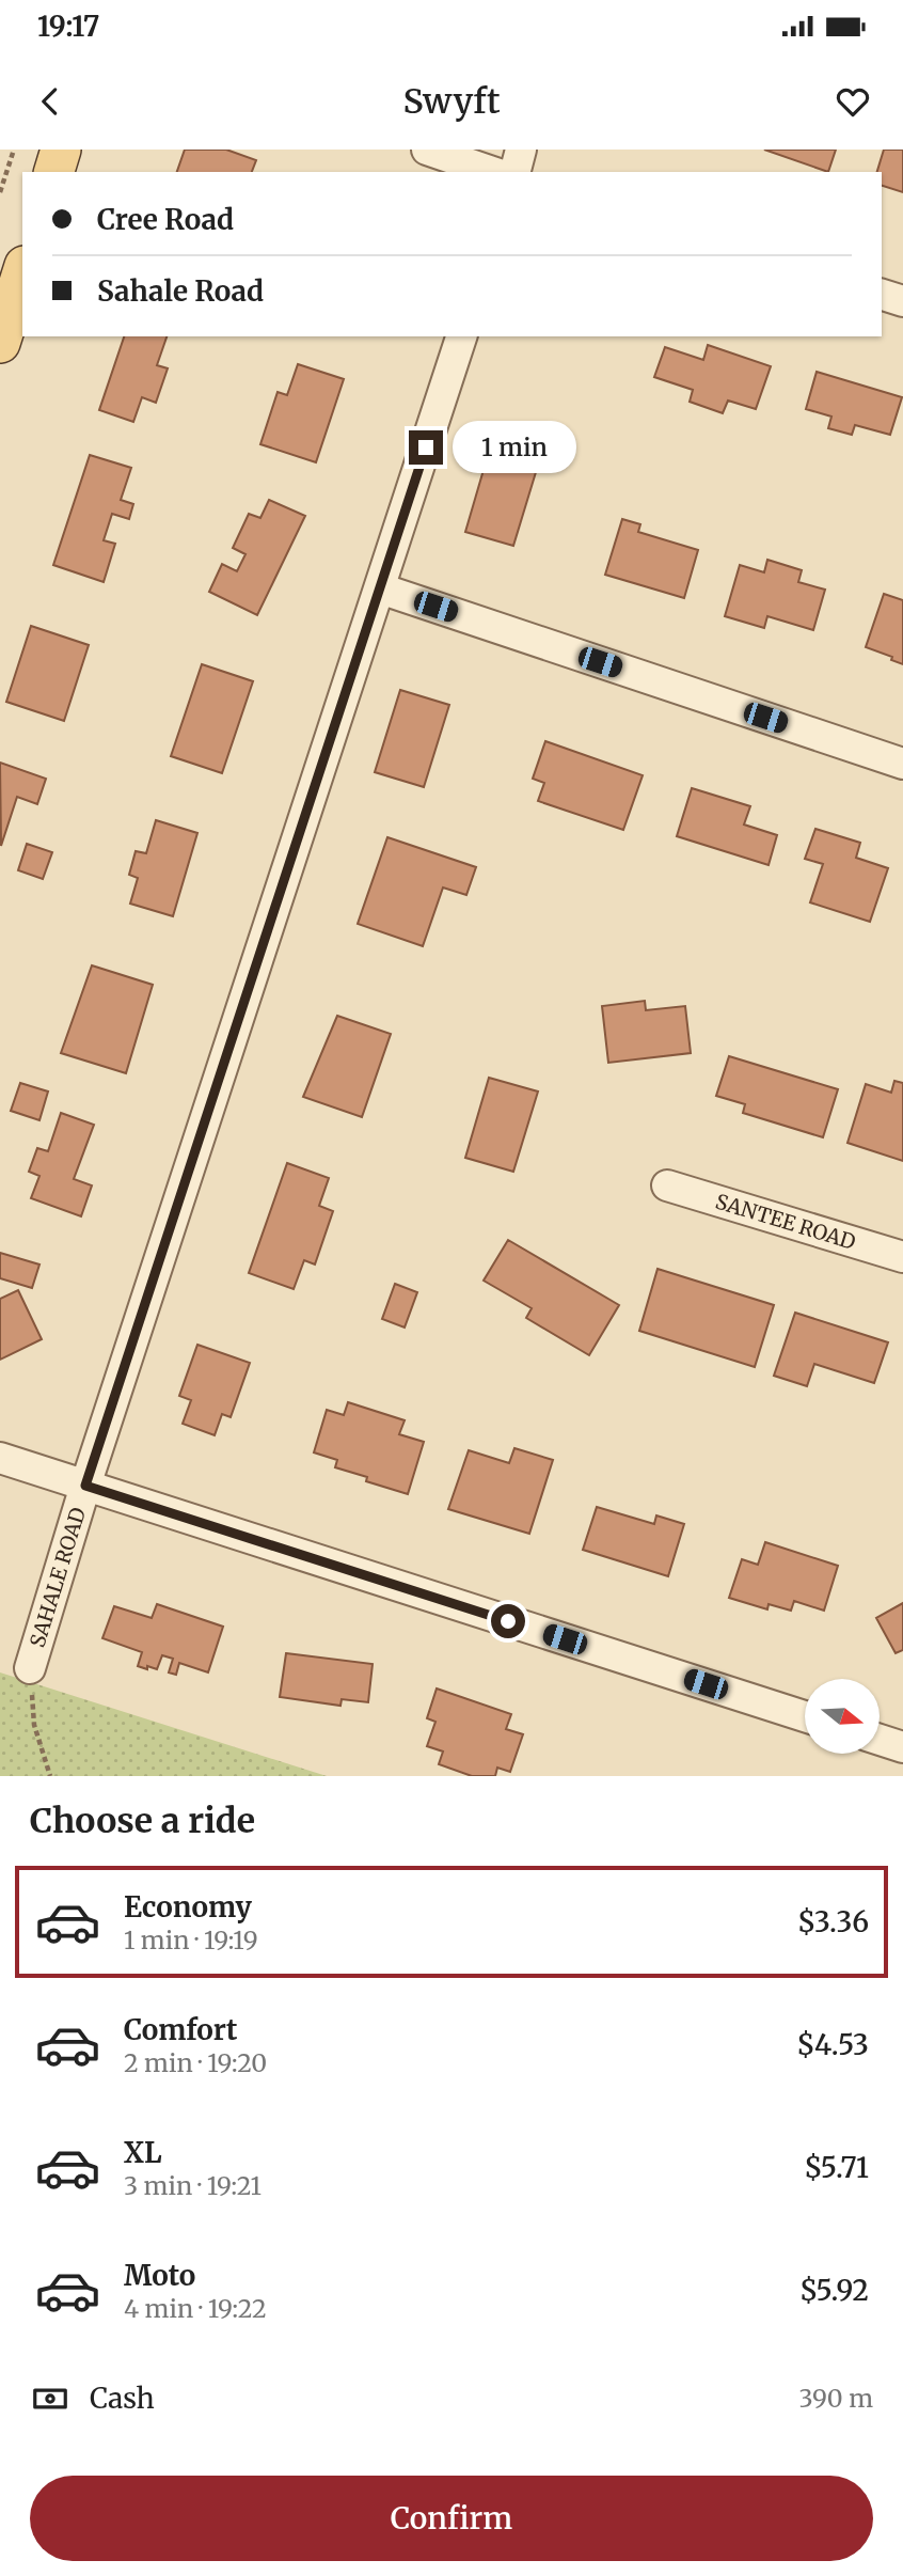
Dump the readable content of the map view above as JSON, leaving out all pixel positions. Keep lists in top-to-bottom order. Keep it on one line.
{"streets":{"street":["SANTEE ROAD","SAHALE ROAD"]},"north":"right","page":{"status":"19:17","header":"Swyft","banner":["Cree Road","Sahale Road"],"bubble":"1 min","heading":"Choose a ride","list":[{"name":"Economy","note":"1 min · 19:19","value":"$3.36"},{"name":"Comfort","note":"2 min · 19:20","value":"$4.53"},{"name":"XL","note":"3 min · 19:21","value":"$5.71"},{"name":"Moto","note":"4 min · 19:22","value":"$5.92"}],"pay":["Cash","390 m"],"buttons":"Confirm"}}
